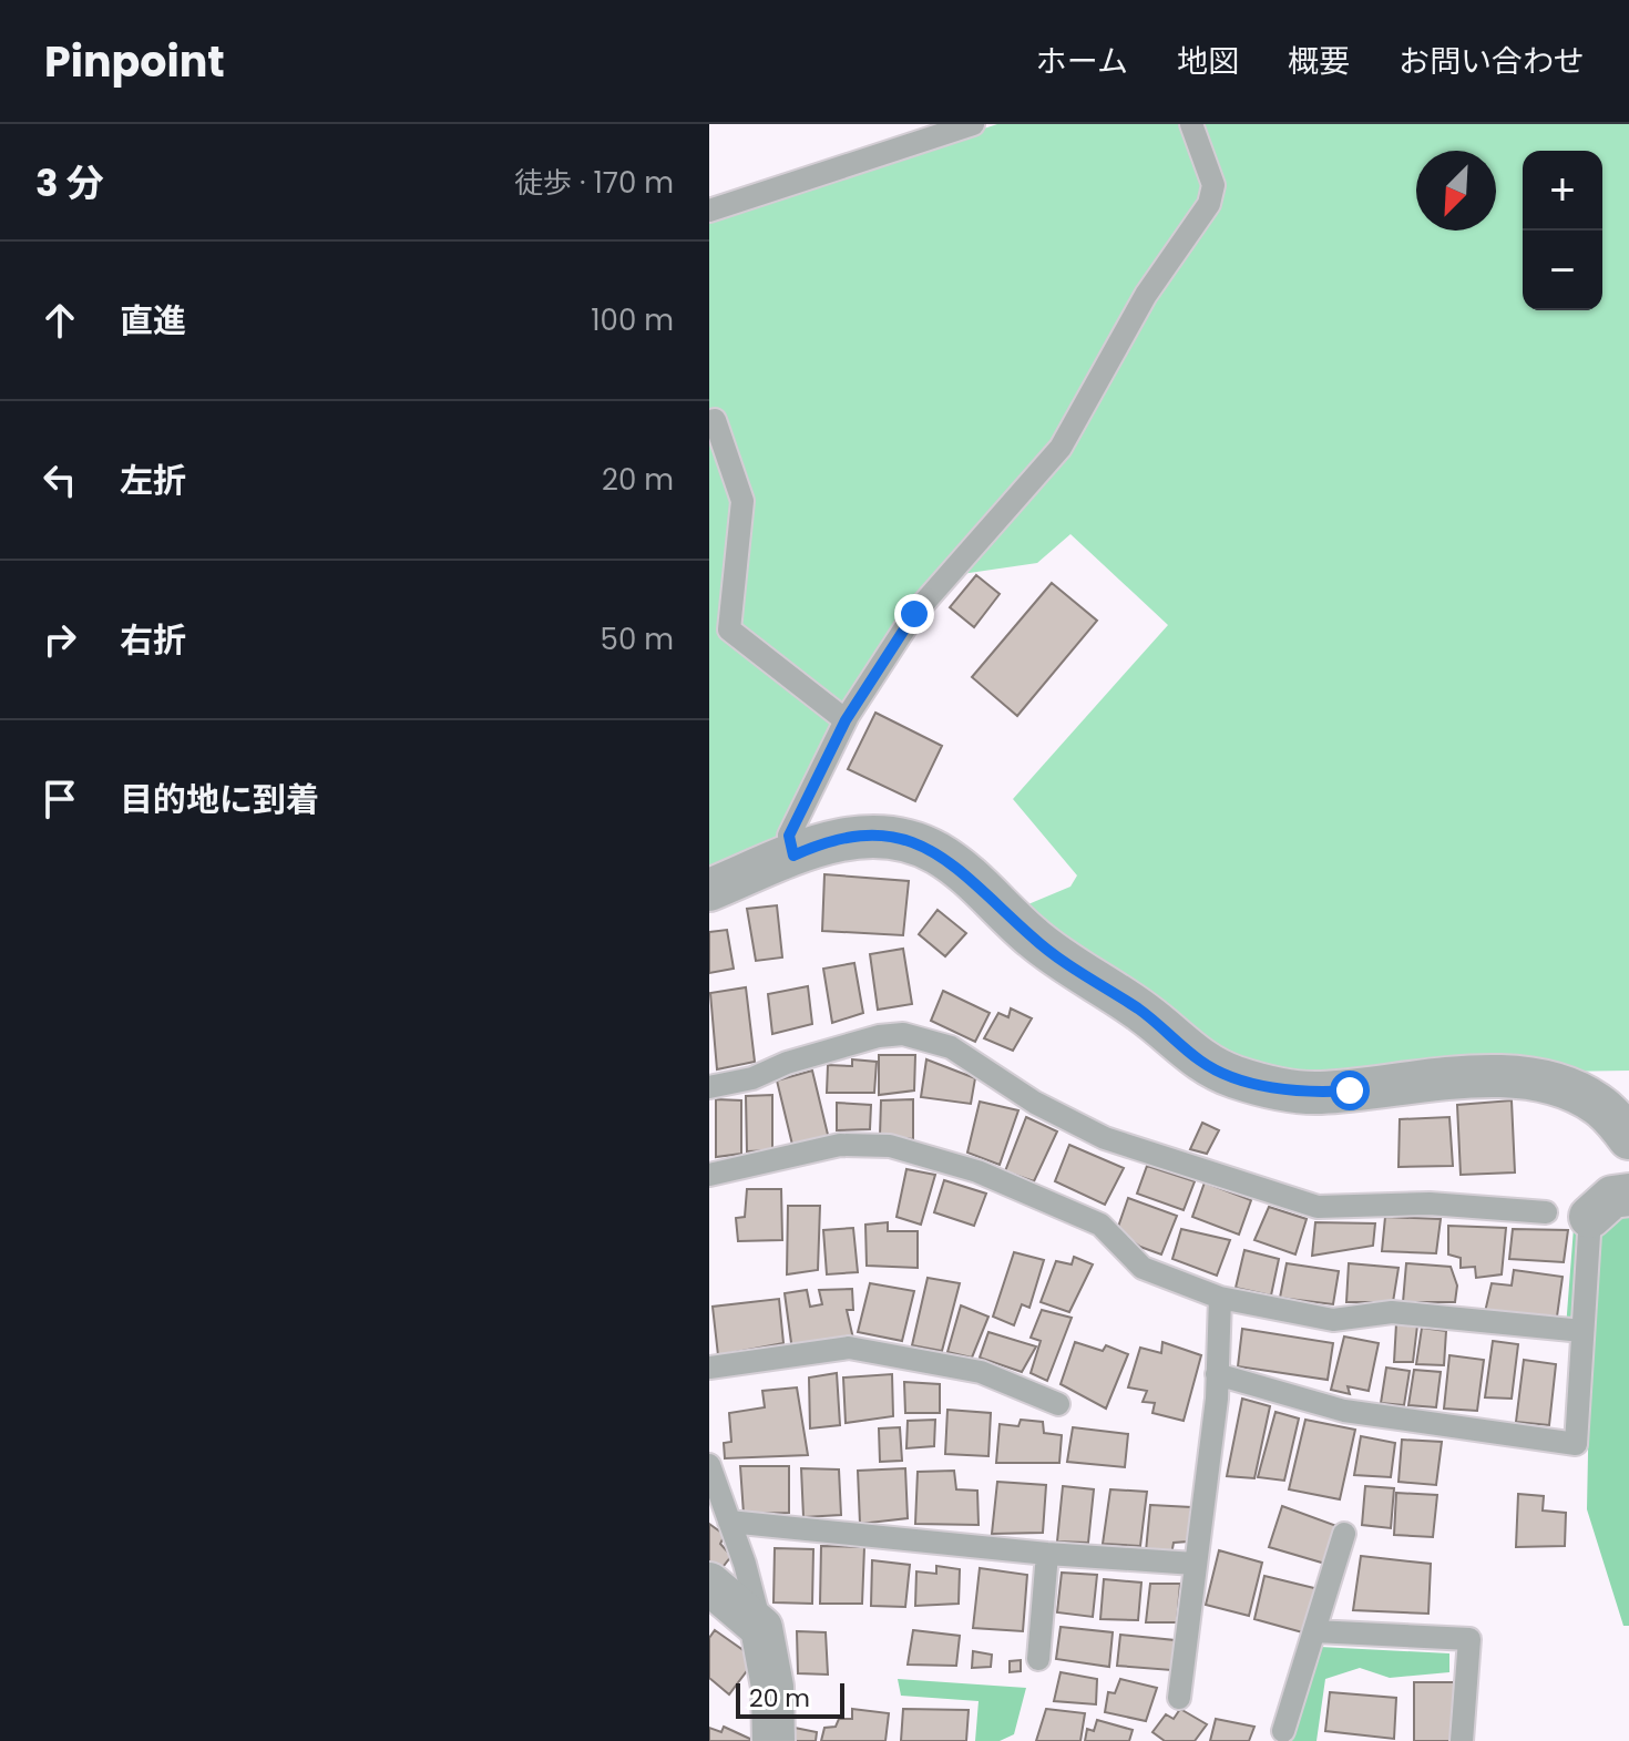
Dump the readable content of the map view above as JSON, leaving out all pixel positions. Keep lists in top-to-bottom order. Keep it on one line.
{"scale_bar":"20 m","north":"bottom left","page":{"header":"Pinpoint","nav":["ホーム","地図","概要","お問い合わせ"],"heading":["3 分","徒歩 · 170 m"],"map_buttons":["+","−"],"list":[["直進","100 m"],["左折","20 m"],["右折","50 m"],"目的地に到着"],"scale":"20 m"}}
